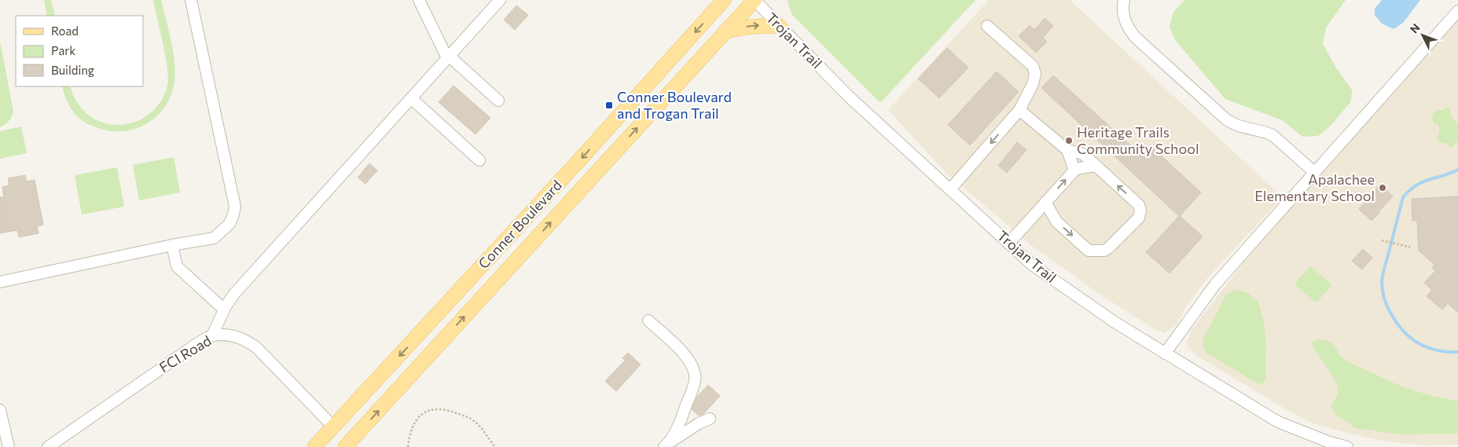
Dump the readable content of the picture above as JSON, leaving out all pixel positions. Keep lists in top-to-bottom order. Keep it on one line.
{"streets":{"main road":["Conner Boulevard"],"street":["Trojan Trail","FCI Road"]},"crossings":[["Trojan Trail","Conner Boulevard"],["Conner Boulevard","FCI Road"]],"places":{"transit":["Conner Boulevard and Trogan Trail"],"other":["Heritage Trails Community School","Apalachee Elementary School"]},"legend":["Road","Park","Building"],"north":"top left"}
